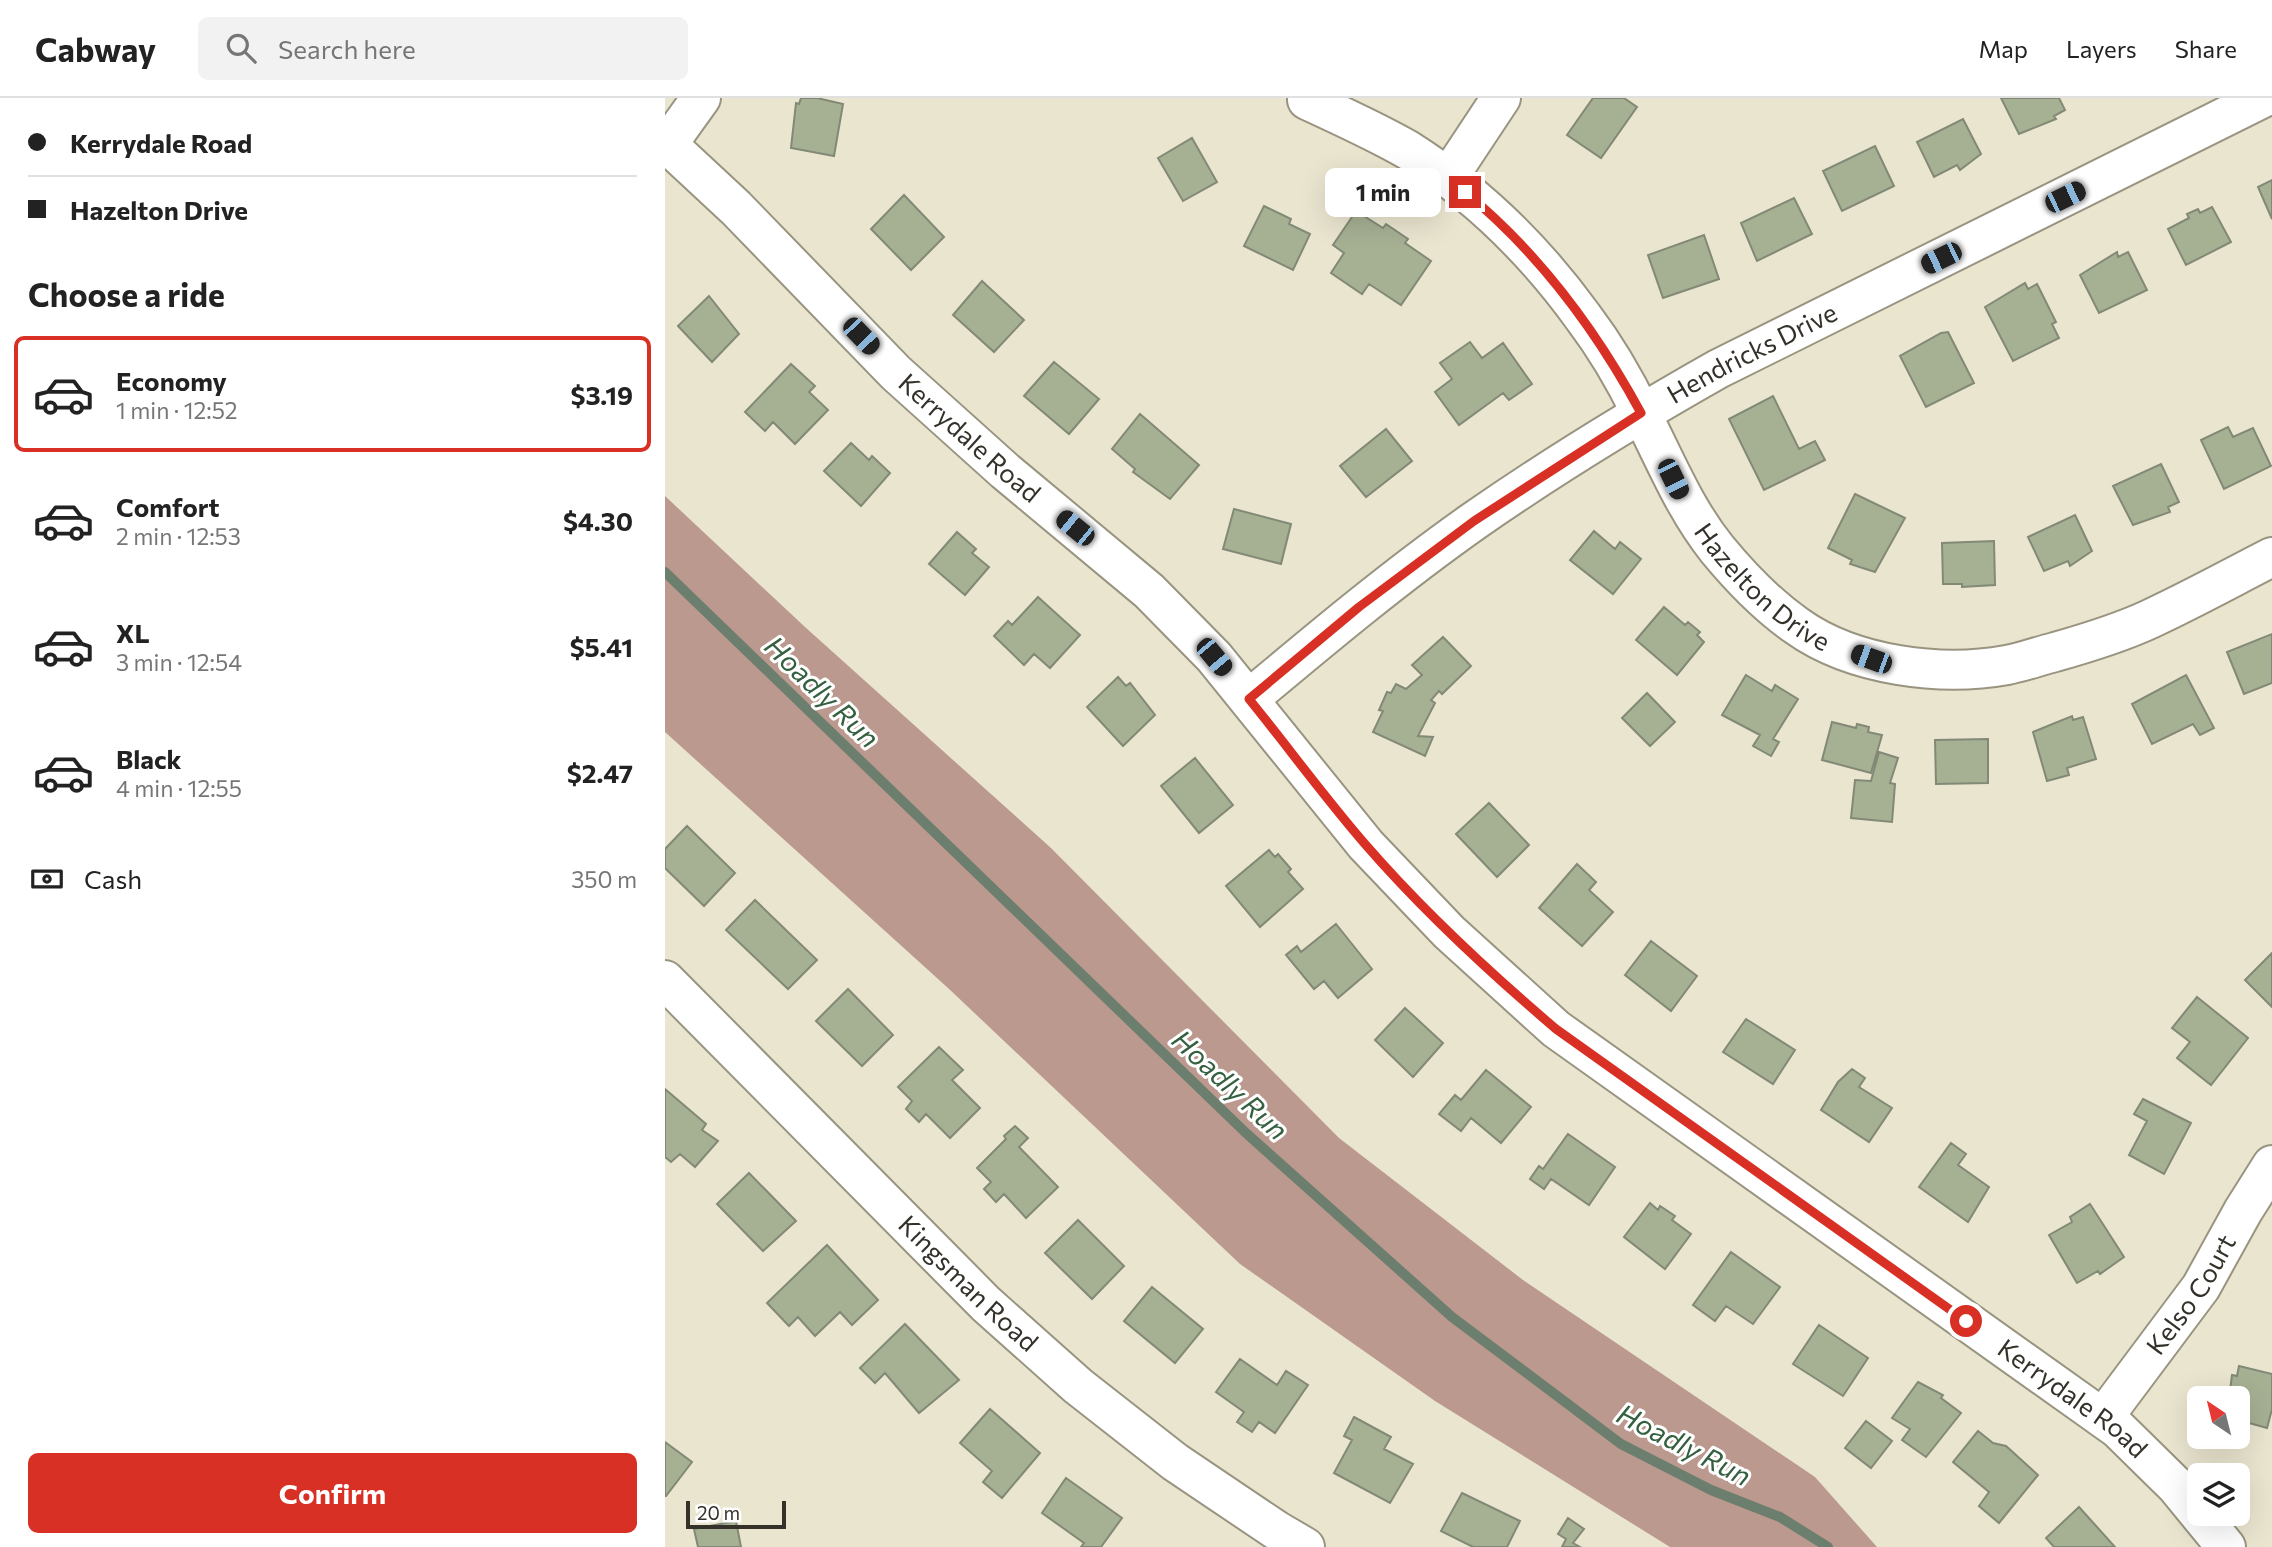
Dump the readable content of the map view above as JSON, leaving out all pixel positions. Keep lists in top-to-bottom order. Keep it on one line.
{"streets":{"street":["Hendricks Drive","Kerrydale Road","Hazelton Drive","Kingsman Road","Kelso Court"]},"crossings":[["Hendricks Drive","Kerrydale Road"],["Hendricks Drive","Hazelton Drive"],["Kerrydale Road","Kelso Court"]],"water":["Hoadly Run"],"scale_bar":"20 m","north":"top left","page":{"header":"Cabway","search":"Search here","nav":["Map","Layers","Share"],"banner":["Kerrydale Road","Hazelton Drive"],"bubble":"1 min","heading":"Choose a ride","list":[{"name":"Economy","note":"1 min · 12:52","value":"$3.19"},{"name":"Comfort","note":"2 min · 12:53","value":"$4.30"},{"name":"XL","note":"3 min · 12:54","value":"$5.41"},{"name":"Black","note":"4 min · 12:55","value":"$2.47"}],"pay":["Cash","350 m"],"buttons":"Confirm","scale":"20 m"}}
